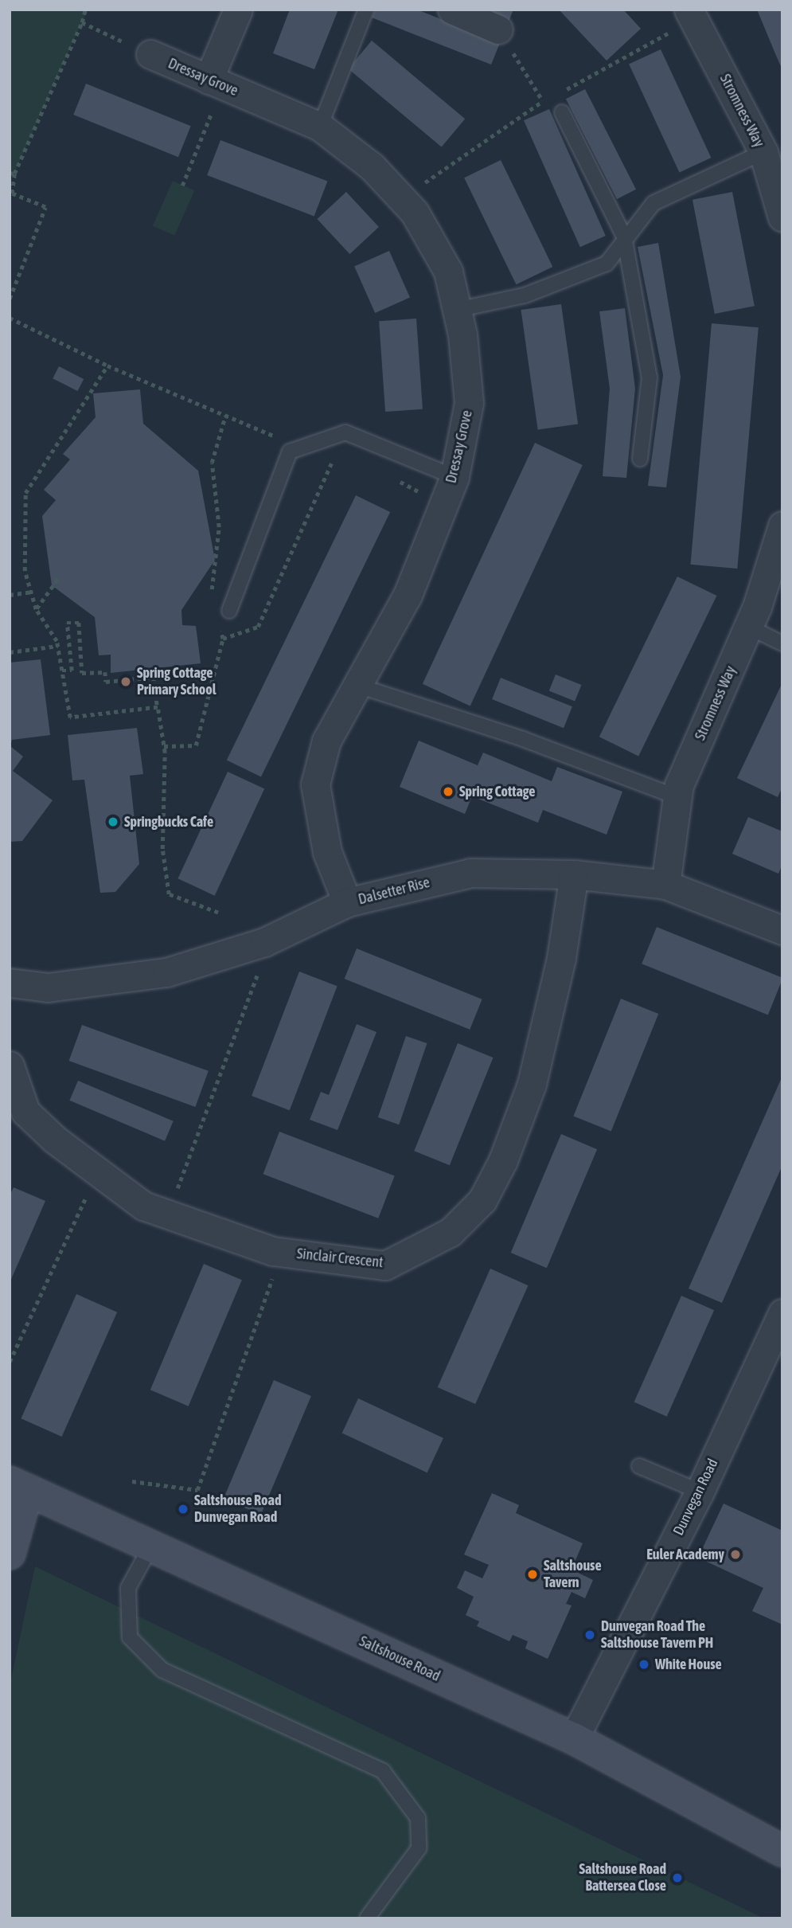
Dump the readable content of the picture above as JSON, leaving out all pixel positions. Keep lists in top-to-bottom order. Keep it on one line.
{"streets":{"main road":["Saltshouse Road"],"street":["Dressay Grove","Stromness Way","Dalsetter Rise","Sinclair Crescent","Dunvegan Road"]},"crossings":[["Dressay Grove","Dalsetter Rise"],["Stromness Way","Dalsetter Rise"],["Dalsetter Rise","Sinclair Crescent"],["Dunvegan Road","Saltshouse Road"]],"places":["Spring Cottage Primary School","Spring Cottage","Springbucks Cafe","Saltshouse Road Dunvegan Road","Euler Academy","Saltshouse Tavern","Dunvegan Road The Saltshouse Tavern PH","White House","Saltshouse Road Battersea Close"]}
